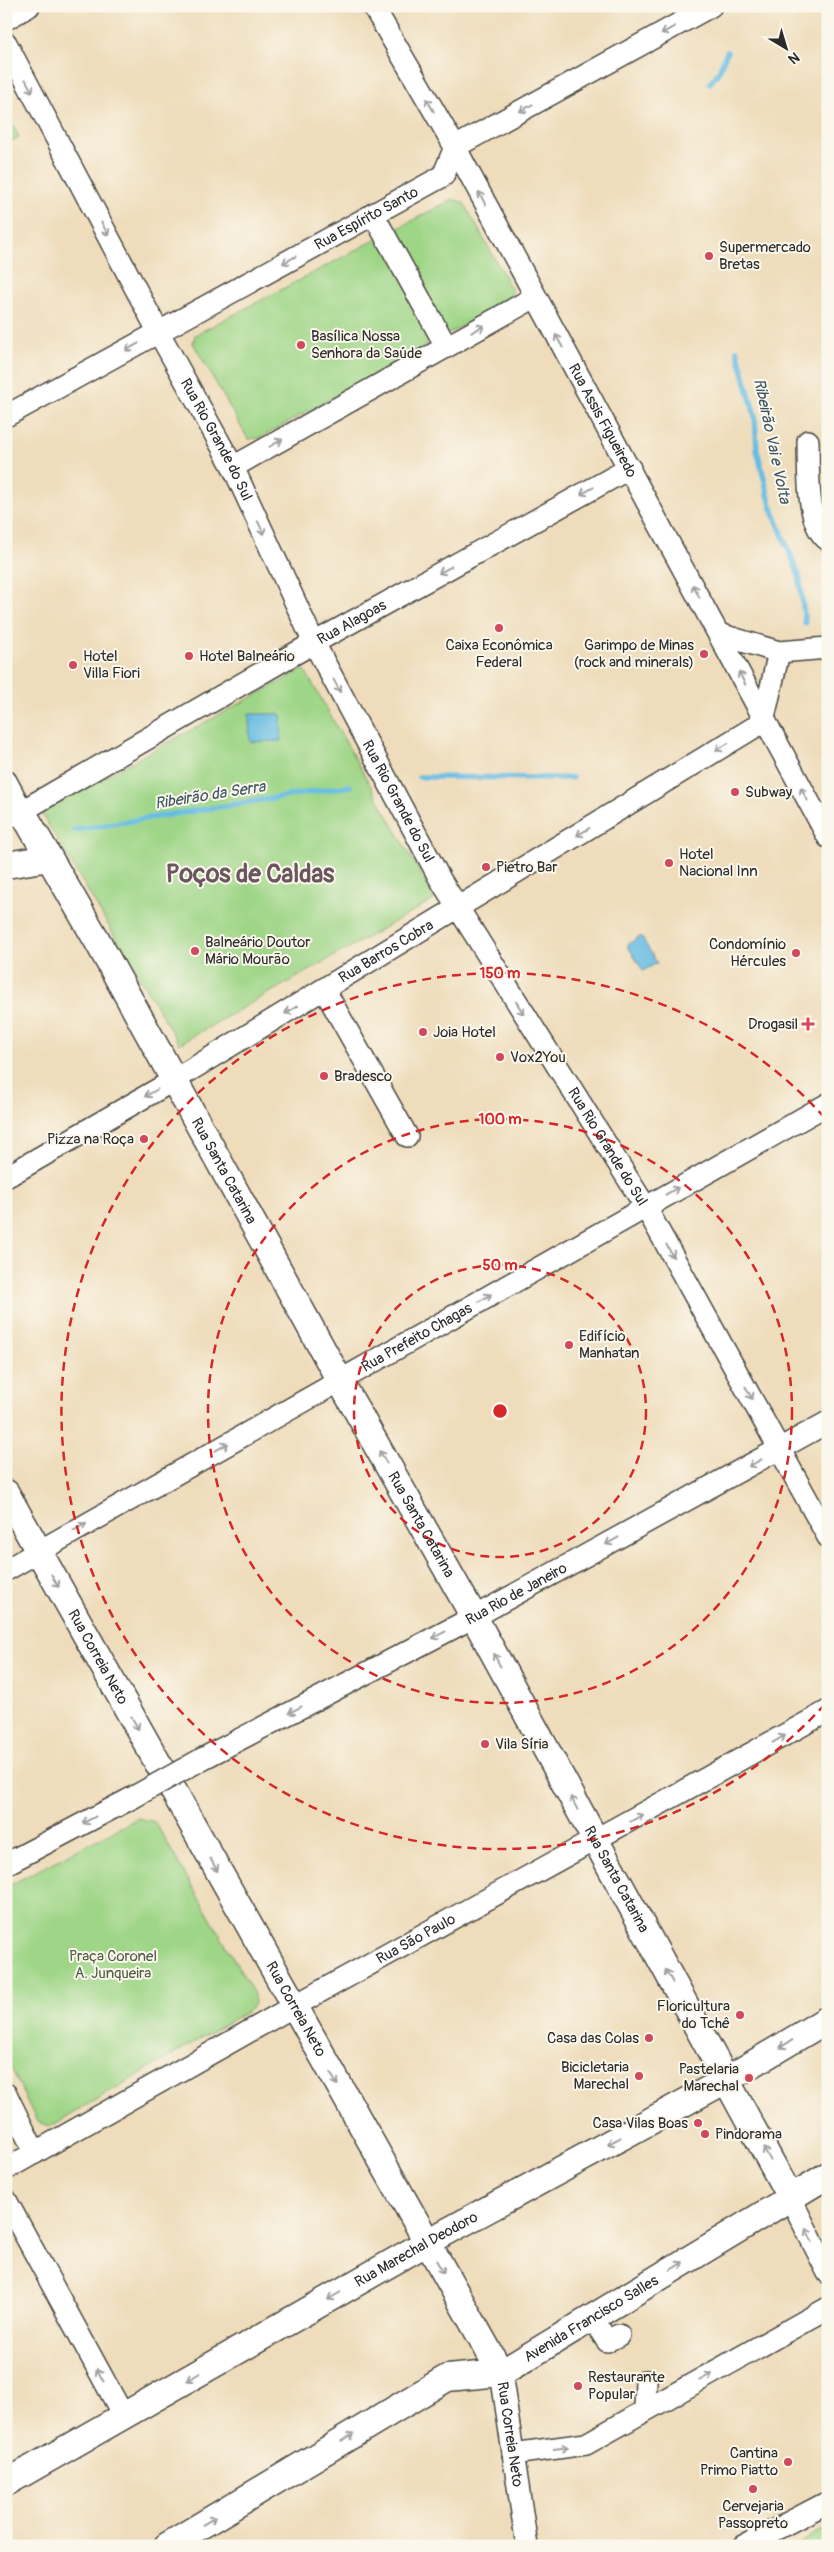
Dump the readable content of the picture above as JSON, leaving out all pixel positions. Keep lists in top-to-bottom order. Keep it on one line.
{"streets":{"main road":["Rua Santa Catarina","Rua Correia Neto","Rua Marechal Deodoro","Avenida Francisco Salles"],"street":["Rua Espírito Santo","Rua Assis Figueiredo","Rua Rio Grande do Sul","Rua Alagoas","Rua Barros Cobra","Rua Prefeito Chagas","Rua Rio de Janeiro","Rua São Paulo"]},"crossings":[["Rua Espírito Santo","Rua Assis Figueiredo"],["Rua Espírito Santo","Rua Rio Grande do Sul"],["Rua Assis Figueiredo","Rua Alagoas"],["Rua Assis Figueiredo","Rua Barros Cobra"],["Rua Rio Grande do Sul","Rua Alagoas"],["Rua Rio Grande do Sul","Rua Barros Cobra"],["Rua Rio Grande do Sul","Rua Prefeito Chagas"],["Rua Rio Grande do Sul","Rua Rio de Janeiro"],["Rua Alagoas","Rua Santa Catarina"],["Rua Barros Cobra","Rua Santa Catarina"],["Rua Santa Catarina","Rua Prefeito Chagas"],["Rua Santa Catarina","Rua Rio de Janeiro"],["Rua Santa Catarina","Rua São Paulo"],["Rua Santa Catarina","Rua Marechal Deodoro"],["Rua Santa Catarina","Avenida Francisco Salles"],["Rua Prefeito Chagas","Rua Correia Neto"],["Rua Correia Neto","Rua São Paulo"],["Rua Correia Neto","Rua Marechal Deodoro"],["Rua Correia Neto","Avenida Francisco Salles"]],"one_way":["Rua Assis Figueiredo","Rua Rio Grande do Sul","Rua Alagoas","Rua Barros Cobra","Rua Santa Catarina","Rua Prefeito Chagas","Rua Rio de Janeiro","Rua Correia Neto","Rua Marechal Deodoro","Avenida Francisco Salles"],"districts":["Poços de Caldas"],"water":["Ribeirão Vai e Volta","Ribeirão da Serra"],"parks":["Praça Coronel A. Junqueira"],"places":{"other":["Supermercado Bretas","Basílica Nossa Senhora da Saúde","Caixa Econômica Federal","Garimpo de Minas (rock and minerals)","Hotel Balneário","Hotel Villa Fiori","Subway","Hotel Nacional Inn","Pietro Bar","Balneário Doutor Mário Mourão","Condomínio Hércules","Joia Hotel","Vox2You","Bradesco","Pizza na Roça","Edifício Manhatan","Vila Síria","Floricultura do Tchê","Casa das Colas","Bicicletaria Marechal","Pastelaria Marechal","Casa Vilas Boas","Pindorama","Restaurante Popular","Cantina Primo Piatto","Cervejaria Passopreto"],"health":["Drogasil"]},"north":"bottom right","rings":["150 m","100 m","50 m"]}
